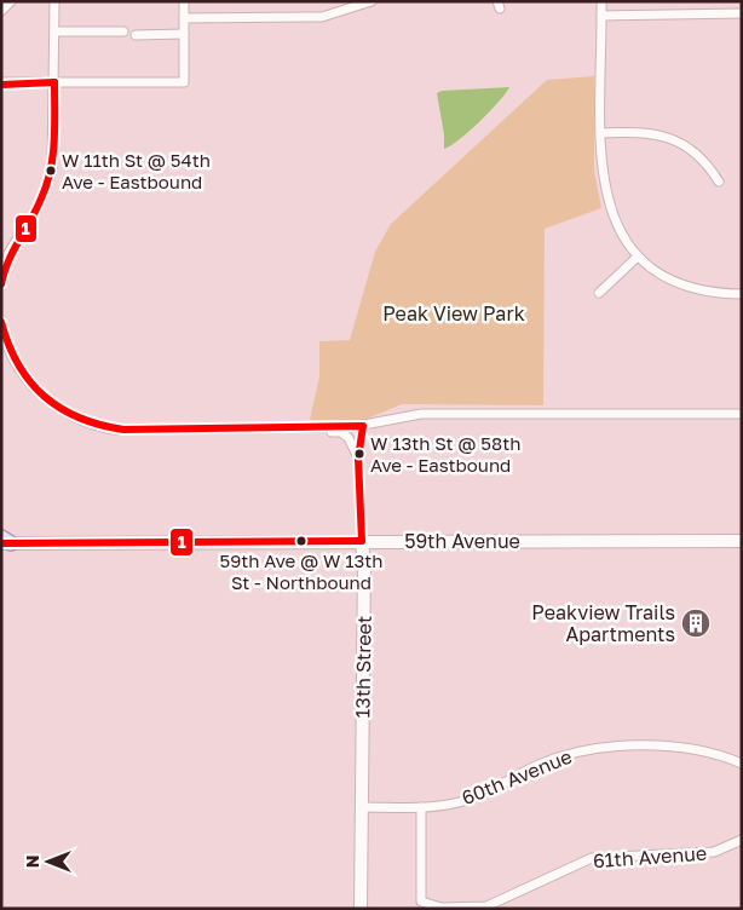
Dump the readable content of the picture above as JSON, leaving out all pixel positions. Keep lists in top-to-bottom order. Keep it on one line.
{"streets":{"main road":["59th Avenue","13th Street"],"street":["60th Avenue","61th Avenue"]},"crossings":[["59th Avenue","13th Street"],["13th Street","60th Avenue"],["60th Avenue","61th Avenue"]],"parks":["Peak View Park"],"places":{"other":["W 11th St @ 54th Ave - Eastbound","W 13th St @ 58th Ave - Eastbound","59th Ave @ W 13th St - Northbound"],"building":["Peakview Trails Apartments"]},"lines":["transit line 1"],"north":"left"}
